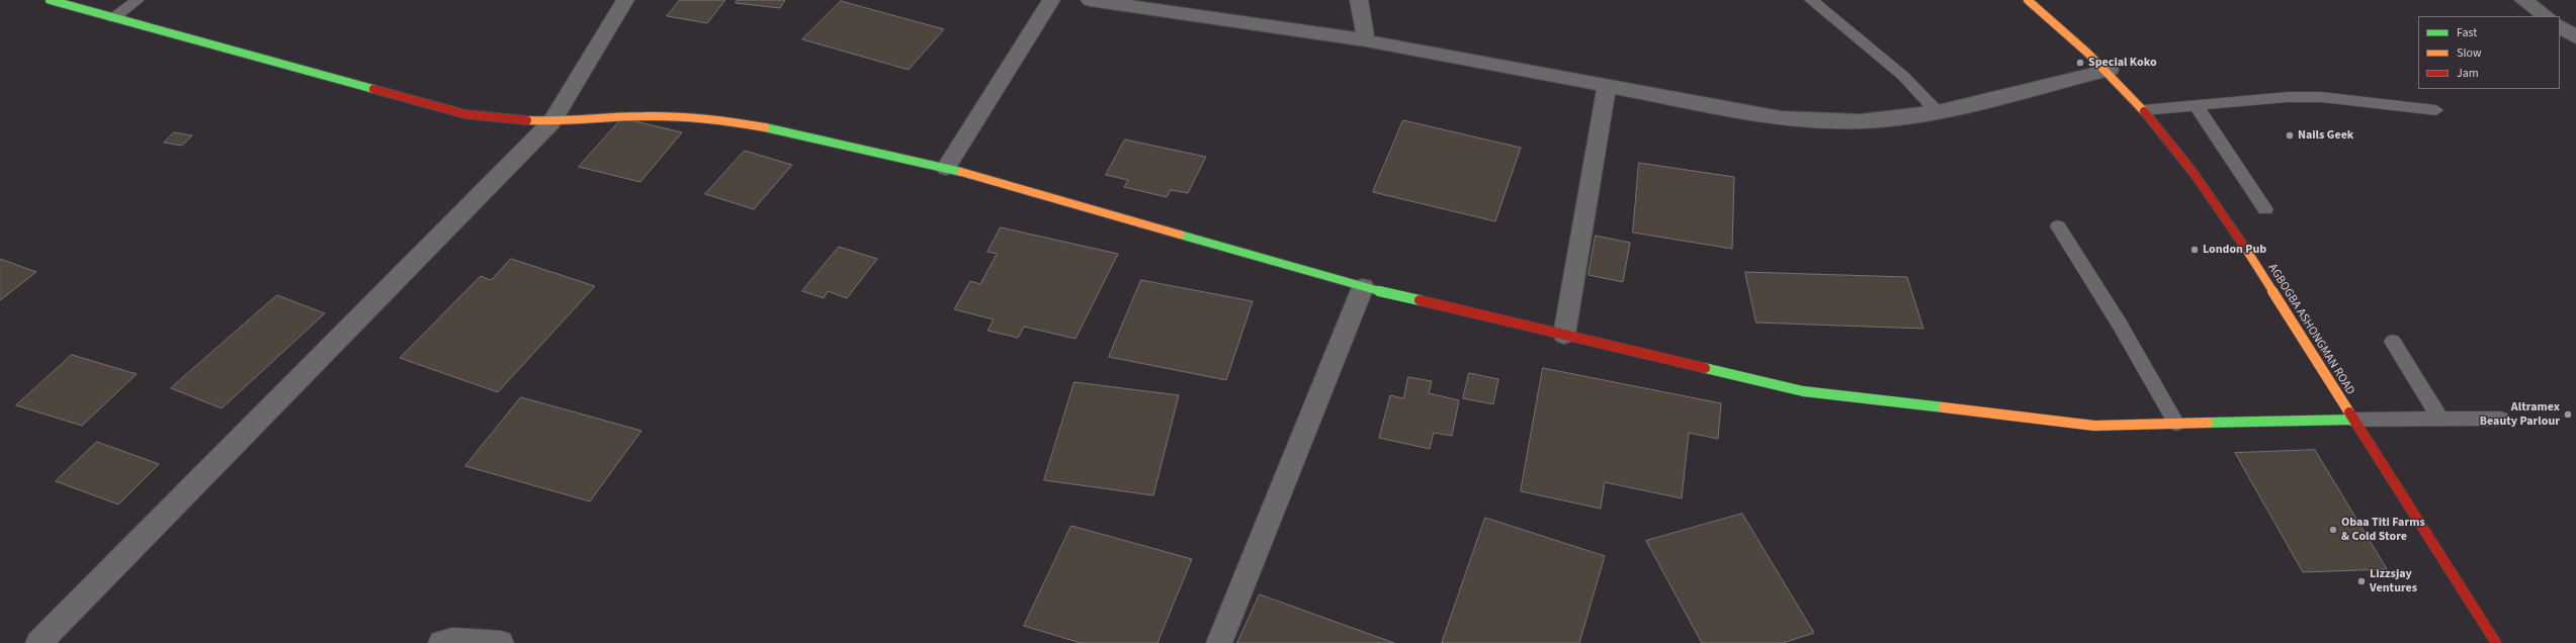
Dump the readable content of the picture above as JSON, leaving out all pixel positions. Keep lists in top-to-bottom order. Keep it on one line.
{"streets":{"street":["AGBOGBA ASHONGMAN ROAD"]},"places":["Special Koko","Nails Geek","London Pub","Altramex Beauty Parlour","Obaa Titi Farms & Cold Store","Lizzsjay Ventures"],"legend":["Fast","Slow","Jam"]}
